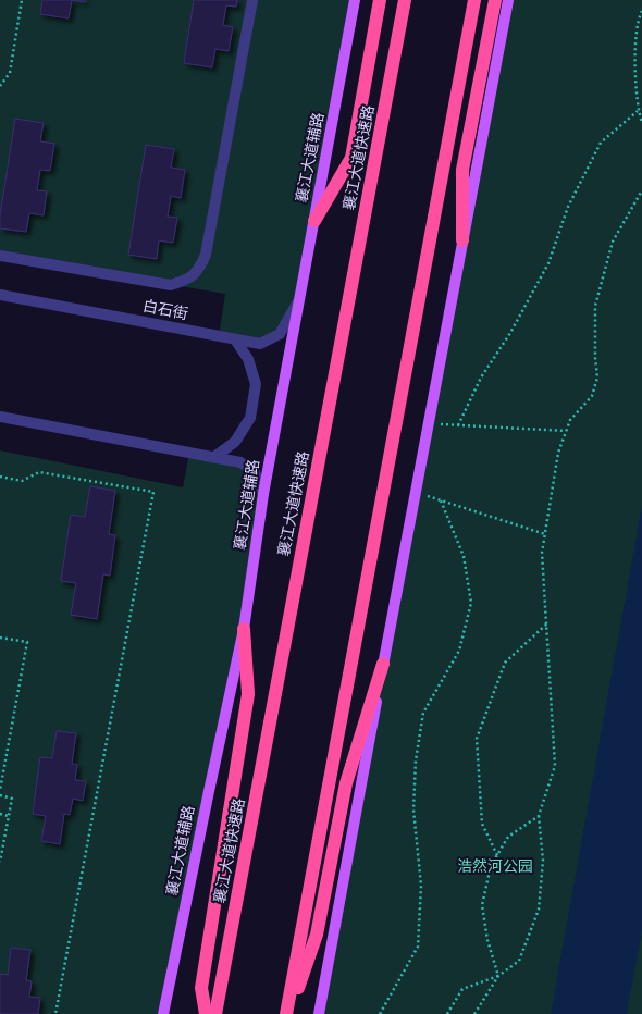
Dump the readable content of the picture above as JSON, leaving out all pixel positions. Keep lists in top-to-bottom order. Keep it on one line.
{"streets":{"highway":["襄江大道快速路"],"main road":["襄江大道辅路"],"street":["白石街"]},"crossings":[["襄江大道辅路","白石街"]],"parks":["浩然河公园"]}
